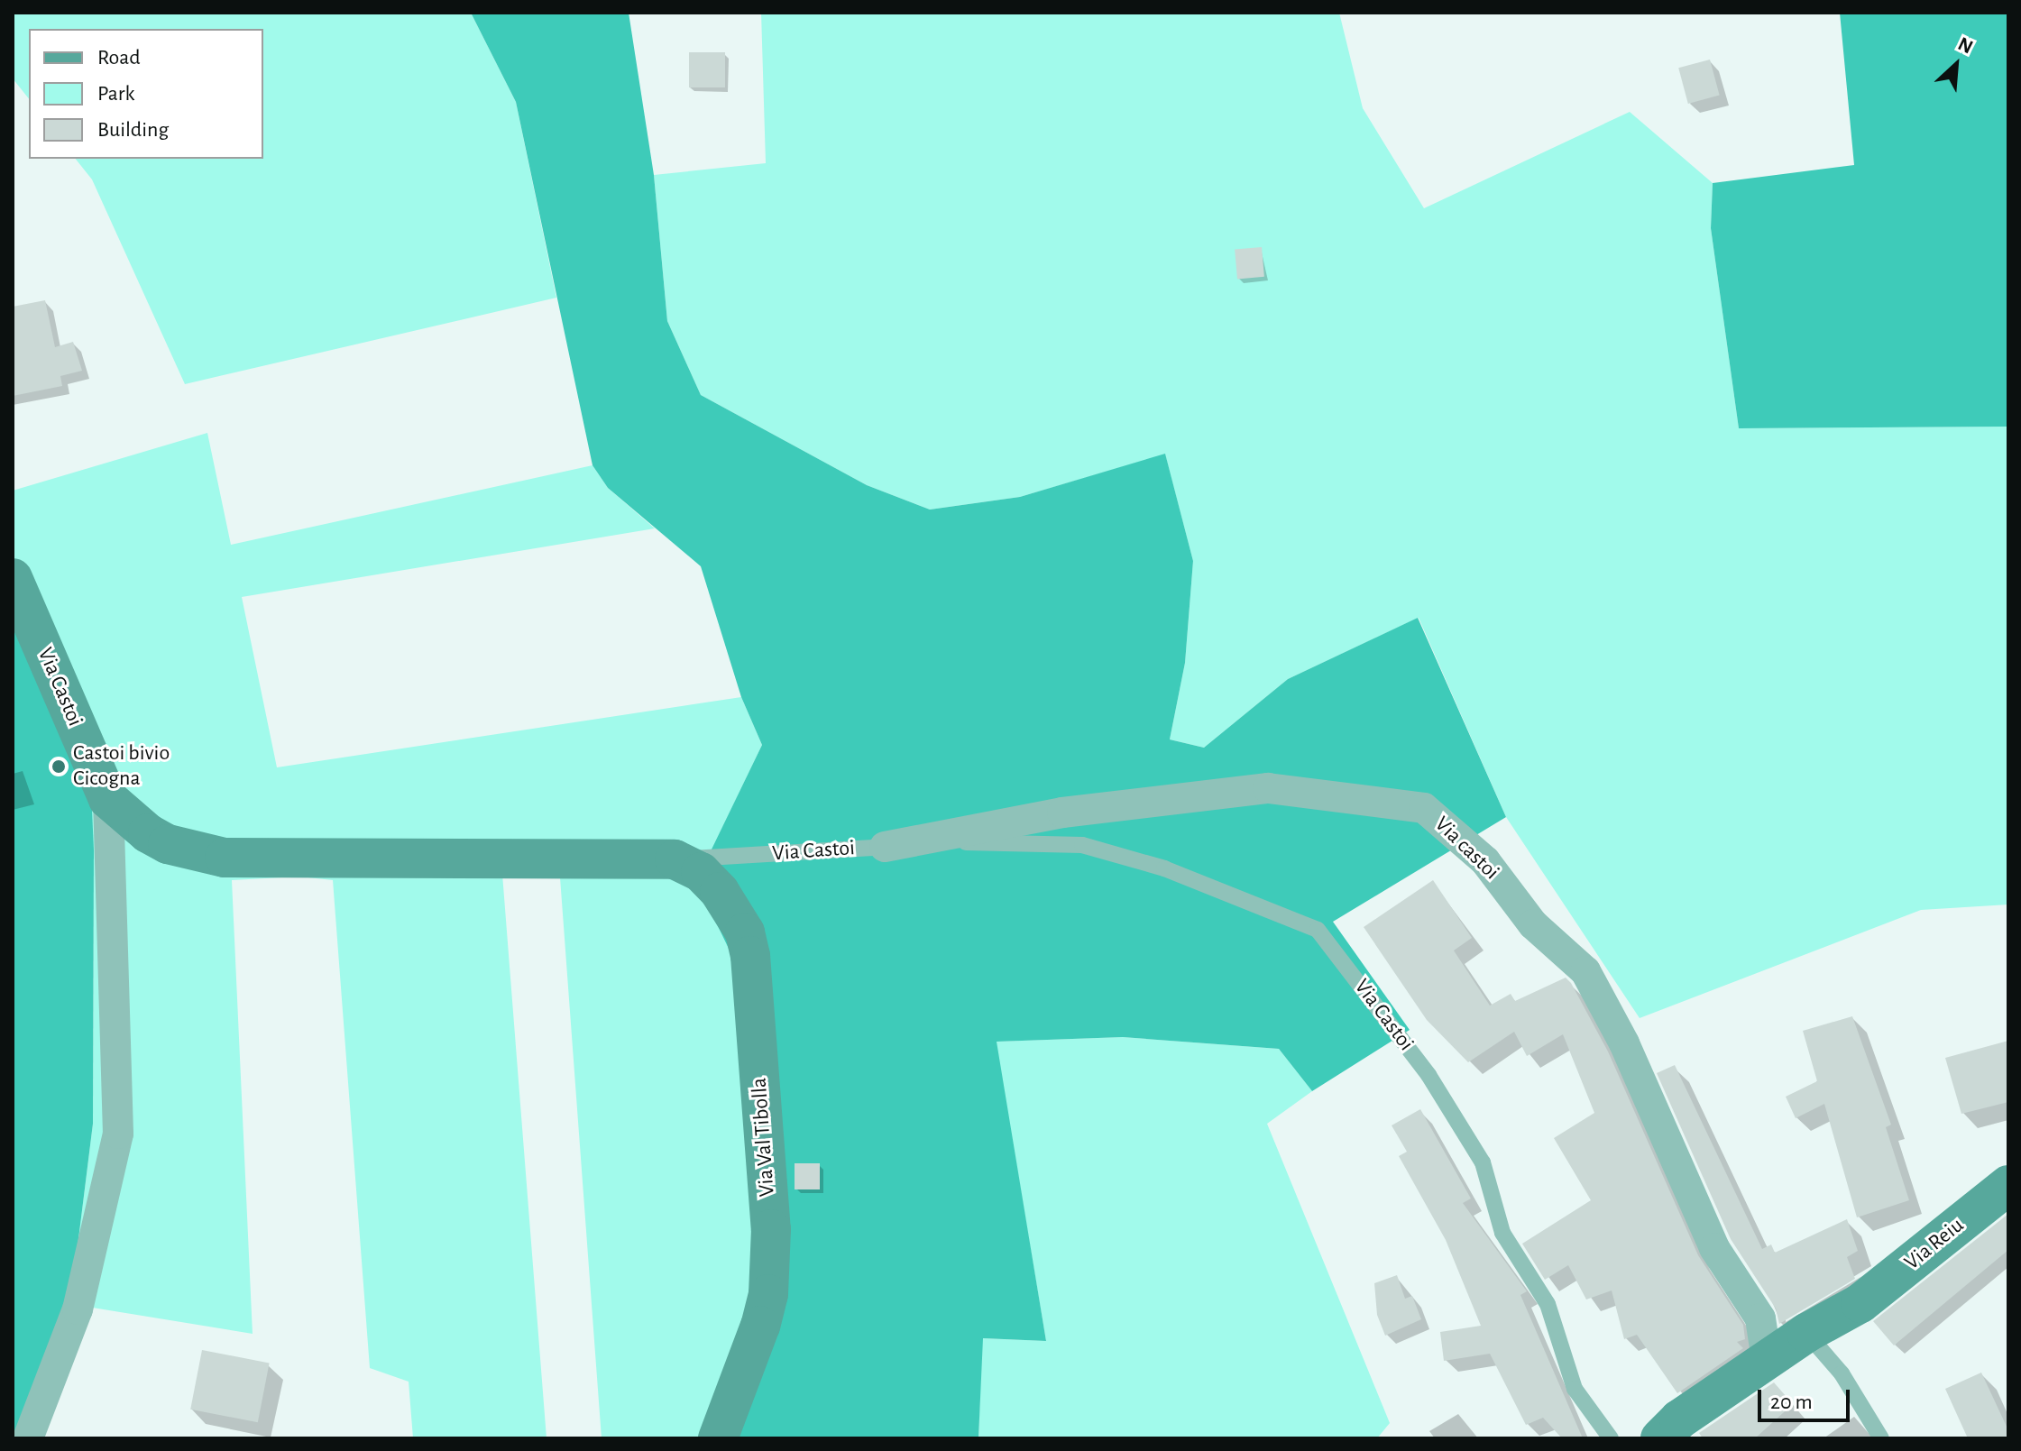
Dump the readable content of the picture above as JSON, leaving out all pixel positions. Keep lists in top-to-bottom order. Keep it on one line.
{"streets":{"street":["Via Castoi","Via castoi","Via Val Tibolla","Via Reiu"]},"crossings":[["Via Castoi","Via castoi"],["Via Castoi","Via Val Tibolla"],["Via castoi","Via Reiu"]],"places":["Castoi bivio Cicogna"],"legend":["Road","Park","Building"],"scale_bar":"20 m","north":"top right"}
